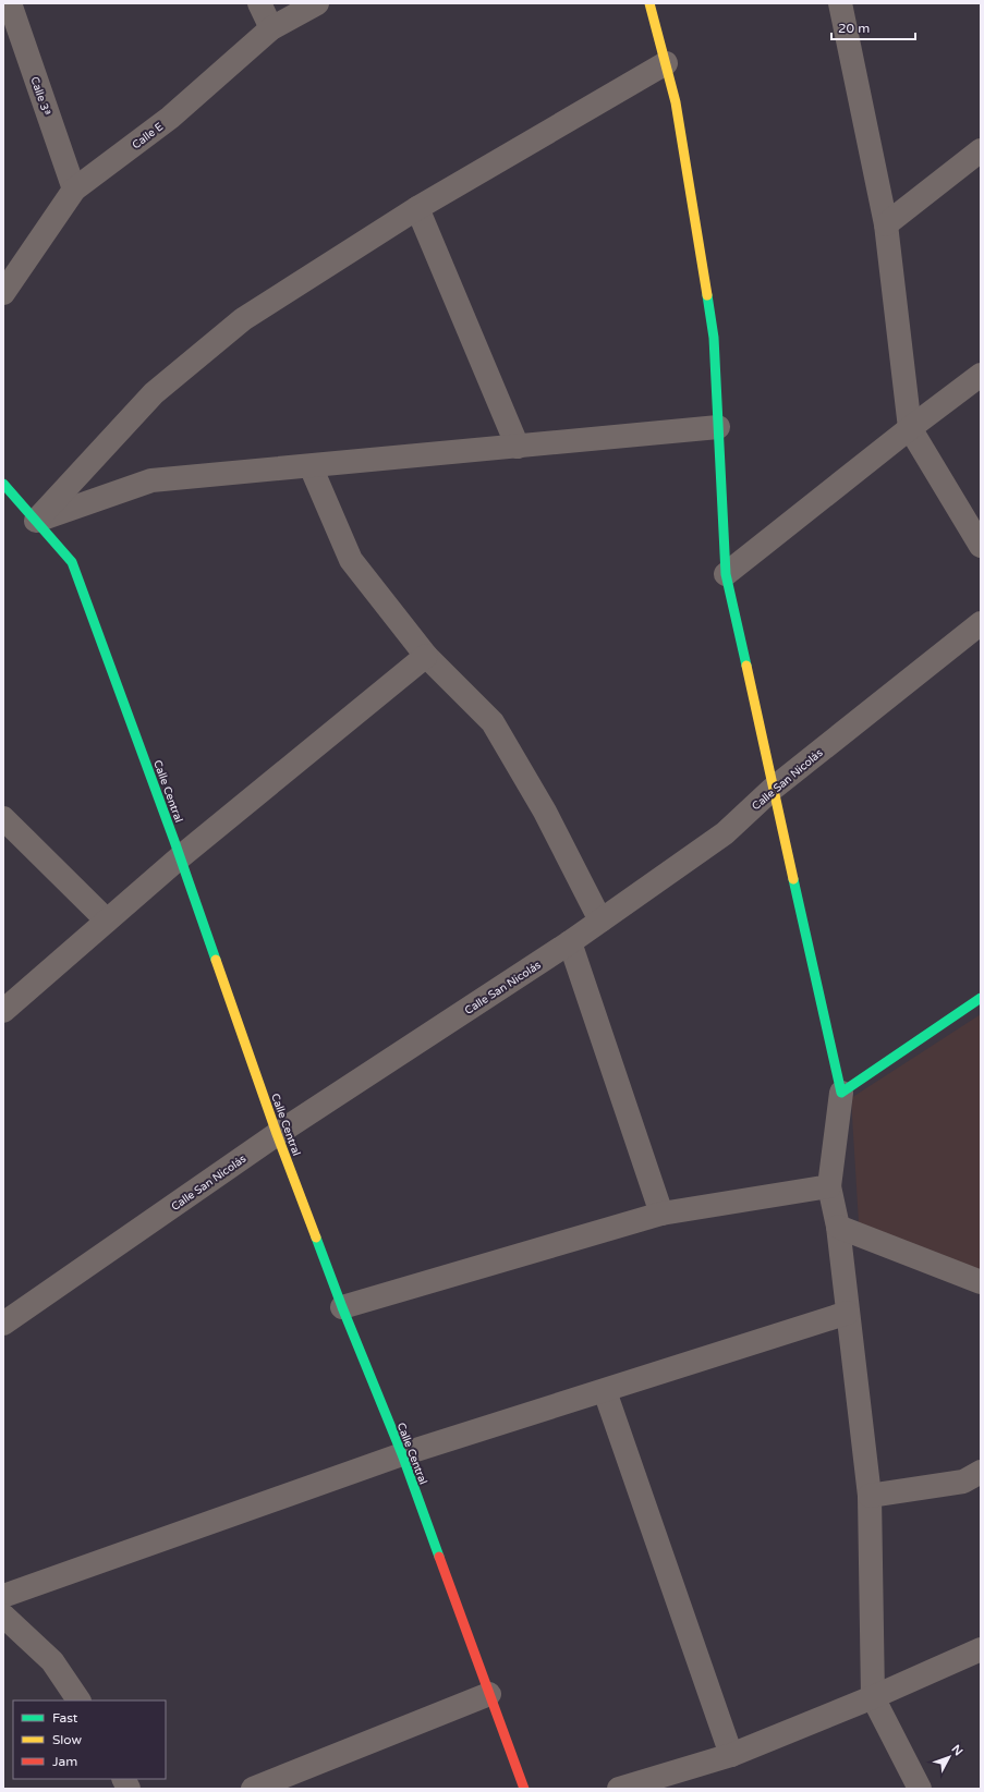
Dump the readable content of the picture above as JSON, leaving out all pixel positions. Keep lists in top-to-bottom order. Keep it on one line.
{"streets":{"street":["Calle 3ª","Calle E","Calle San Nicolás","Calle Central"]},"crossings":[["Calle 3ª","Calle E"],["Calle San Nicolás","Calle Central"]],"legend":["Fast","Slow","Jam"],"scale_bar":"20 m","north":"top right"}
